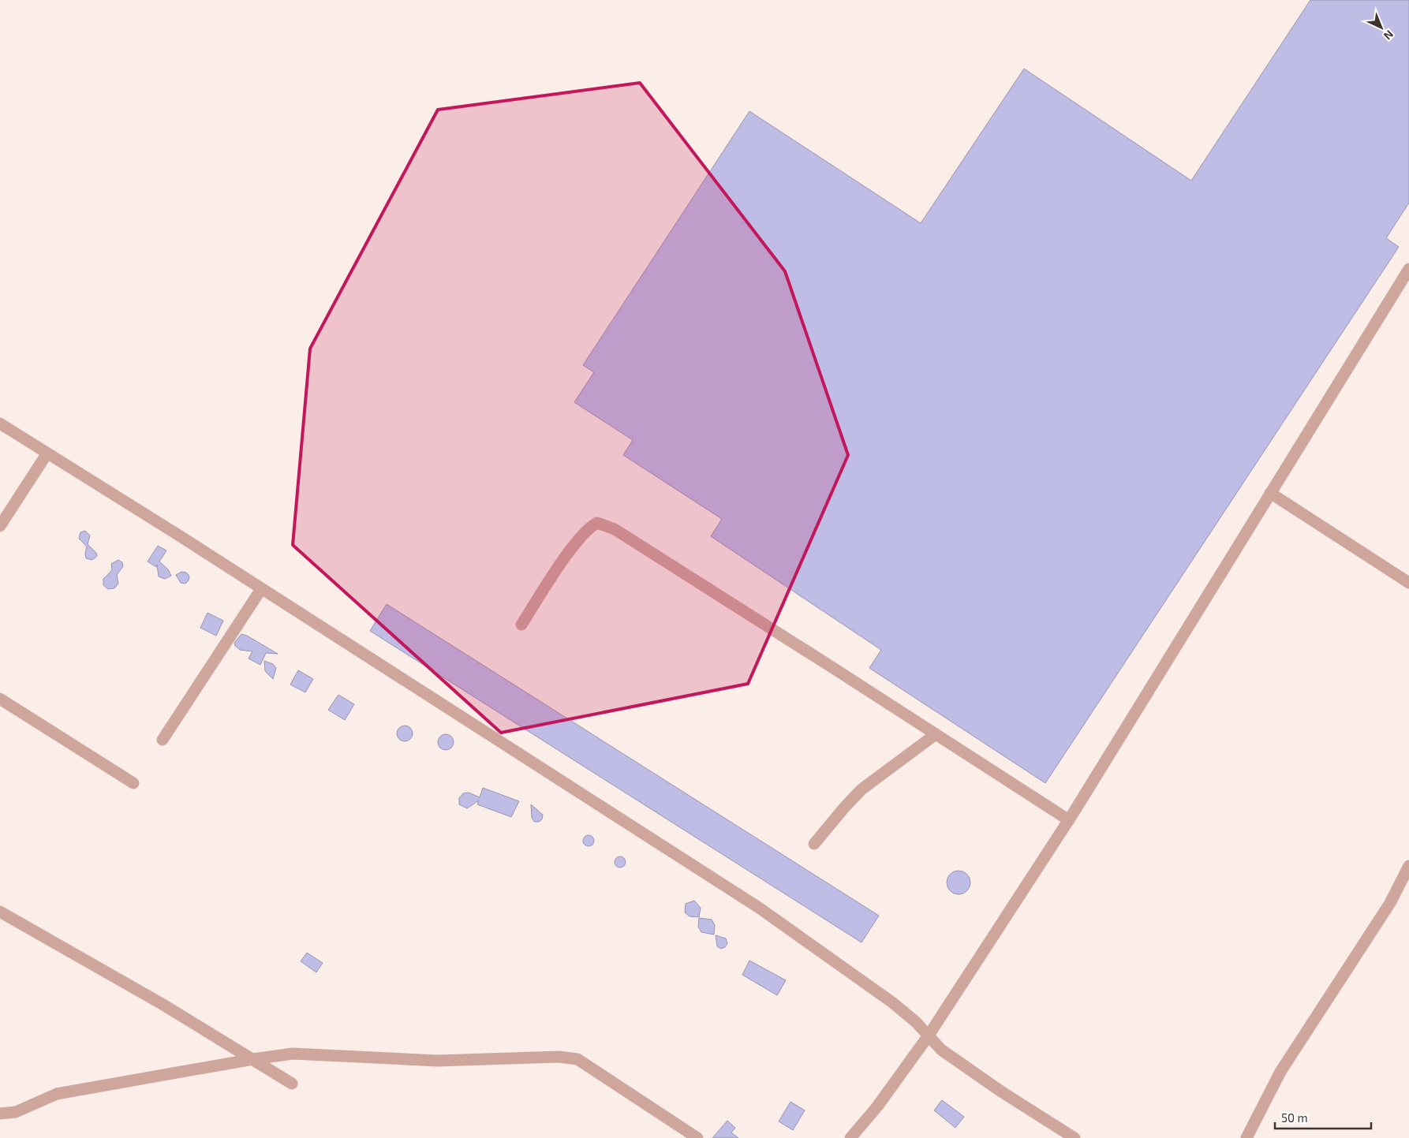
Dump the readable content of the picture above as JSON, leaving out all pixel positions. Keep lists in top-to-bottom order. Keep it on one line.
{"scale_bar":"50 m","north":"bottom right"}
